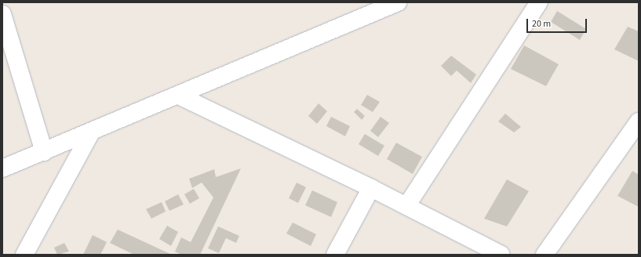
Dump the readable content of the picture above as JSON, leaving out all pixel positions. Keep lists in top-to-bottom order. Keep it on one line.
{"scale_bar":"20 m"}
